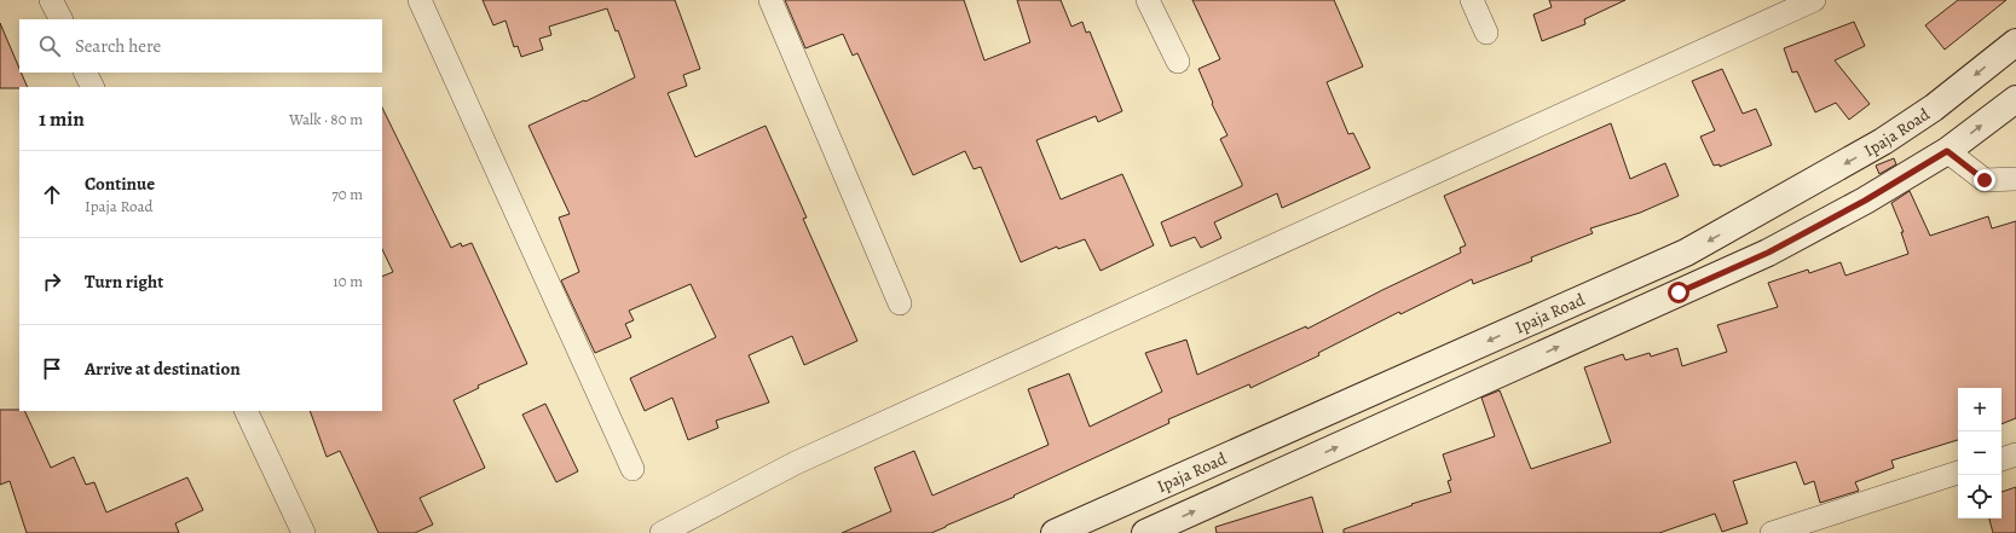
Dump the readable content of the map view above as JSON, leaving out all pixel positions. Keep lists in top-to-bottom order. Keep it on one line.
{"streets":{"main road":["Ipaja Road"]},"page":{"search":"Search here","heading":["1 min","Walk · 80 m"],"list":[["Continue","Ipaja Road","70 m"],["Turn right","10 m"],"Arrive at destination"],"map_buttons":["+","−"]}}
